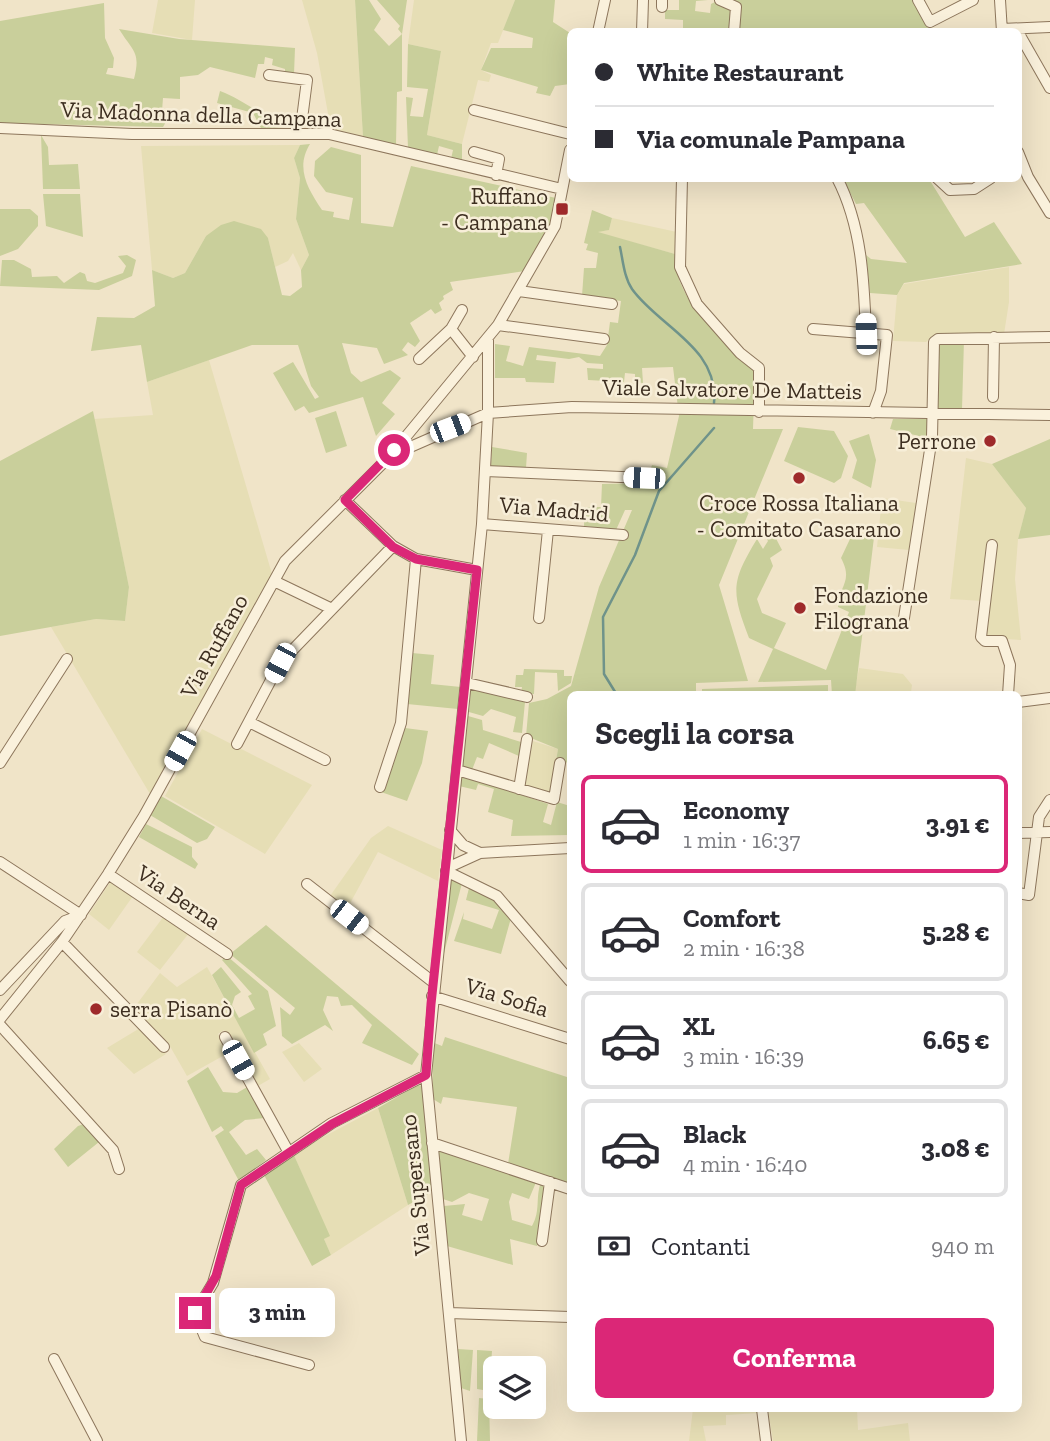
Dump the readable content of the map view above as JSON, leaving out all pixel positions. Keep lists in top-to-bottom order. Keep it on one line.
{"streets":{"street":["Via Madonna della Campana","Viale Salvatore De Matteis","Via Madrid","Via Ruffano","Via Berna","Via Sofia","Via Supersano"]},"crossings":[["Via Madonna della Campana","Via Ruffano"],["Viale Salvatore De Matteis","Via Ruffano"],["Viale Salvatore De Matteis","Via Supersano"],["Via Madrid","Via Supersano"],["Via Ruffano","Via Berna"],["Via Ruffano","Via Supersano"],["Via Sofia","Via Supersano"]],"places":{"transit":["Ruffano - Campana"],"other":["Perrone","Croce Rossa Italiana - Comitato Casarano","Fondazione Filograna","serra Pisanò"]},"page":{"banner":["White Restaurant","Via comunale Pampana"],"heading":"Scegli la corsa","list":[{"name":"Economy","note":"1 min · 16:37","value":"3.91 €"},{"name":"Comfort","note":"2 min · 16:38","value":"5.28 €"},{"name":"XL","note":"3 min · 16:39","value":"6.65 €"},{"name":"Black","note":"4 min · 16:40","value":"3.08 €"}],"pay":["Contanti","940 m"],"bubble":"3 min","buttons":"Conferma"}}
